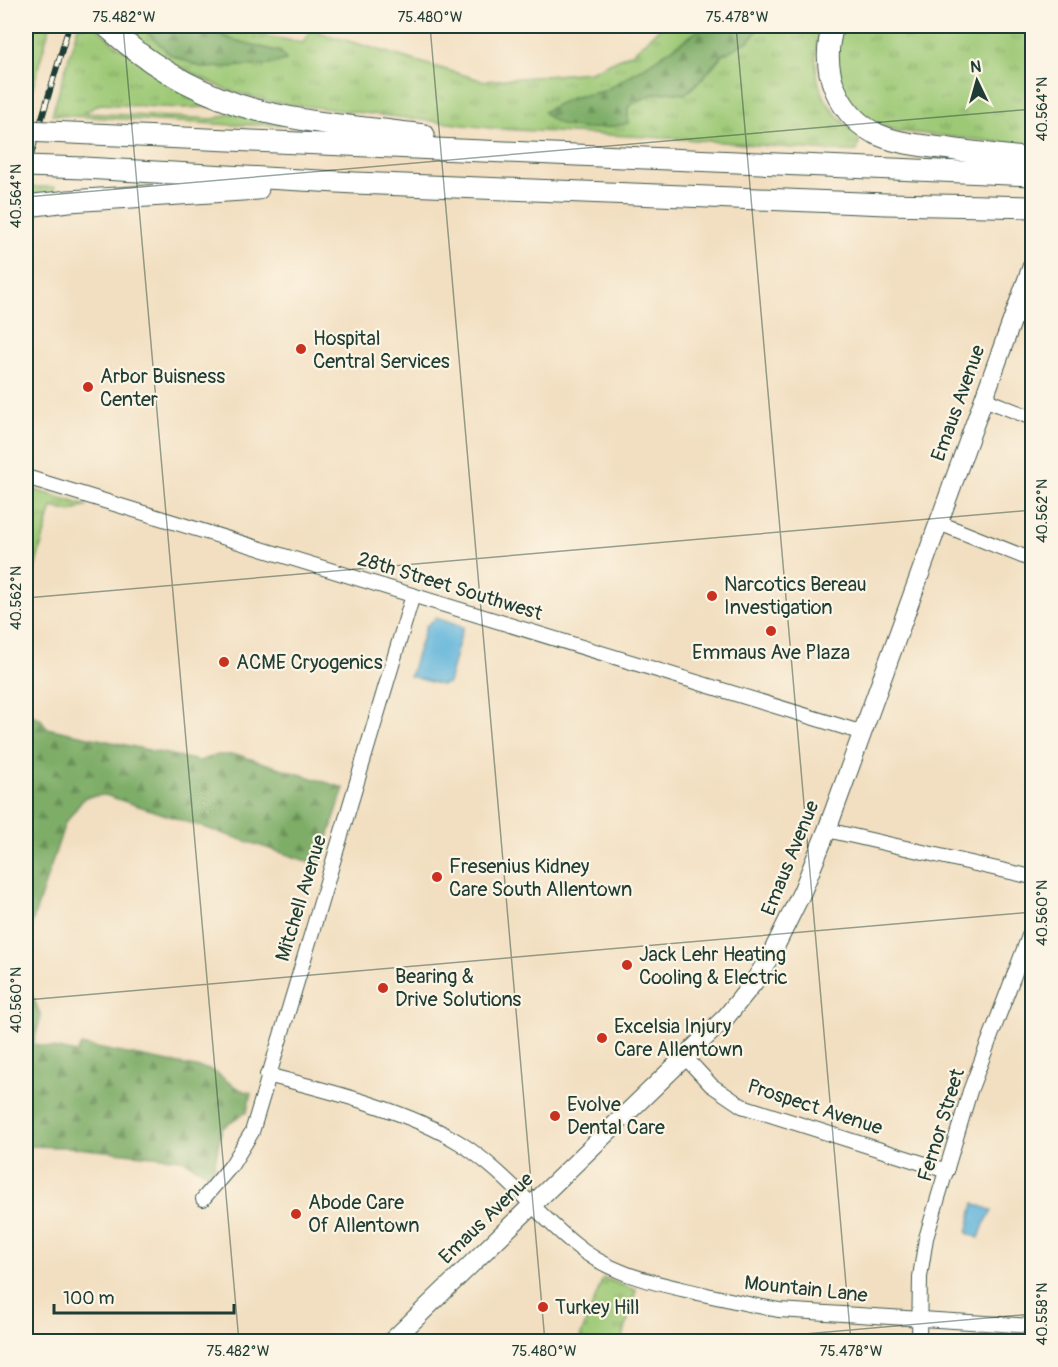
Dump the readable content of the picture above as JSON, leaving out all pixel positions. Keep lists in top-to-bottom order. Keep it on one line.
{"streets":{"main road":["Emaus Avenue"],"street":["28th Street Southwest","Mitchell Avenue","Prospect Avenue","Fernor Street","Mountain Lane"]},"crossings":[["Emaus Avenue","28th Street Southwest"],["Emaus Avenue","Prospect Avenue"],["Emaus Avenue","Mountain Lane"],["28th Street Southwest","Mitchell Avenue"],["Mitchell Avenue","Mountain Lane"],["Prospect Avenue","Fernor Street"],["Fernor Street","Mountain Lane"]],"places":["Hospital Central Services","Arbor Buisness Center","Narcotics Bereau Investigation","Emmaus Ave Plaza","ACME Cryogenics","Fresenius Kidney Care South Allentown","Jack Lehr Heating Cooling & Electric","Bearing & Drive Solutions","Excelsia Injury Care Allentown","Evolve Dental Care","Abode Care Of Allentown","Turkey Hill"],"scale_bar":"100 m","north":"top","coordinates":["75.482°W","75.480°W","75.478°W","40.564°N","40.562°N","40.560°N","40.558°N"]}
